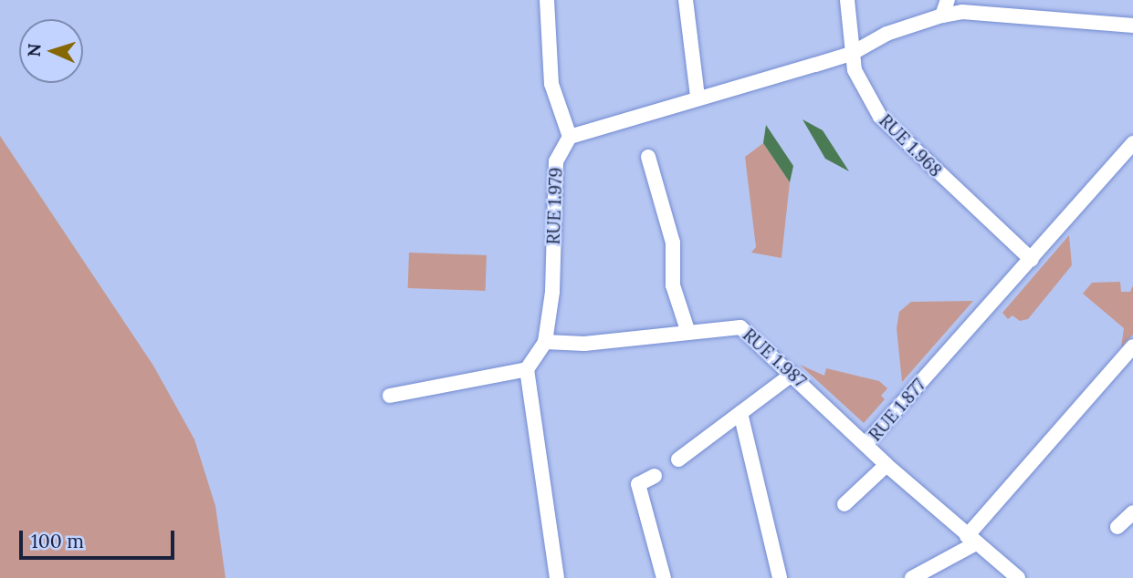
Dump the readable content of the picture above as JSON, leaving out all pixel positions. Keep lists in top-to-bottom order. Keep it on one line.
{"streets":{"street":["RUE 1.968","RUE 1.979","RUE 1.987","RUE 1.877"]},"crossings":[["RUE 1.968","RUE 1.877"],["RUE 1.979","RUE 1.987"],["RUE 1.987","RUE 1.877"]],"scale_bar":"100 m","north":"left"}
